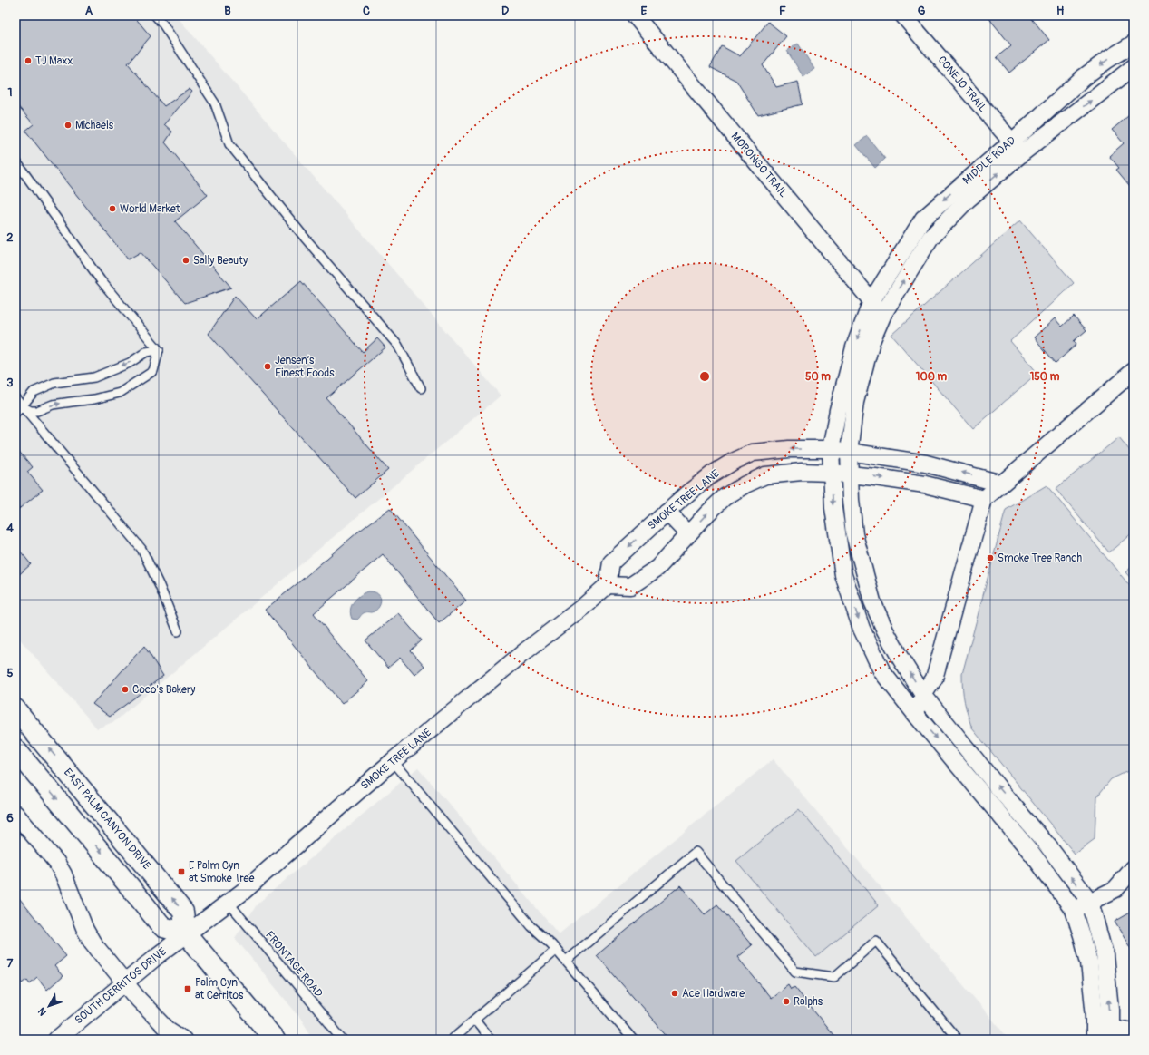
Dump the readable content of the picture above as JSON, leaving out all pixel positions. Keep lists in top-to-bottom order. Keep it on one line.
{"streets":{"main road":["EAST PALM CANYON DRIVE"],"street":["CONEJO TRAIL","MIDDLE ROAD","MORONGO TRAIL","SMOKE TREE LANE","SOUTH CERRITOS DRIVE"],"lane":["FRONTAGE ROAD"]},"crossings":[["CONEJO TRAIL","MIDDLE ROAD"],["MIDDLE ROAD","MORONGO TRAIL"],["MIDDLE ROAD","SMOKE TREE LANE"],["SMOKE TREE LANE","EAST PALM CANYON DRIVE"],["SMOKE TREE LANE","FRONTAGE ROAD"],["SMOKE TREE LANE","SOUTH CERRITOS DRIVE"],["EAST PALM CANYON DRIVE","SOUTH CERRITOS DRIVE"]],"places":{"other":["TJ Maxx","Michaels","World Market","Sally Beauty","Jensen’s Finest Foods","Smoke Tree Ranch","Coco's Bakery","Ace Hardware","Ralphs"],"transit":["E Palm Cyn at Smoke Tree","Palm Cyn at Cerritos"]},"north":"bottom left","grid":{"columns":["A","B","C","D","E","F","G","H"],"rows":["1","2","3","4","5","6","7"]},"rings":["50 m","100 m","150 m"]}
